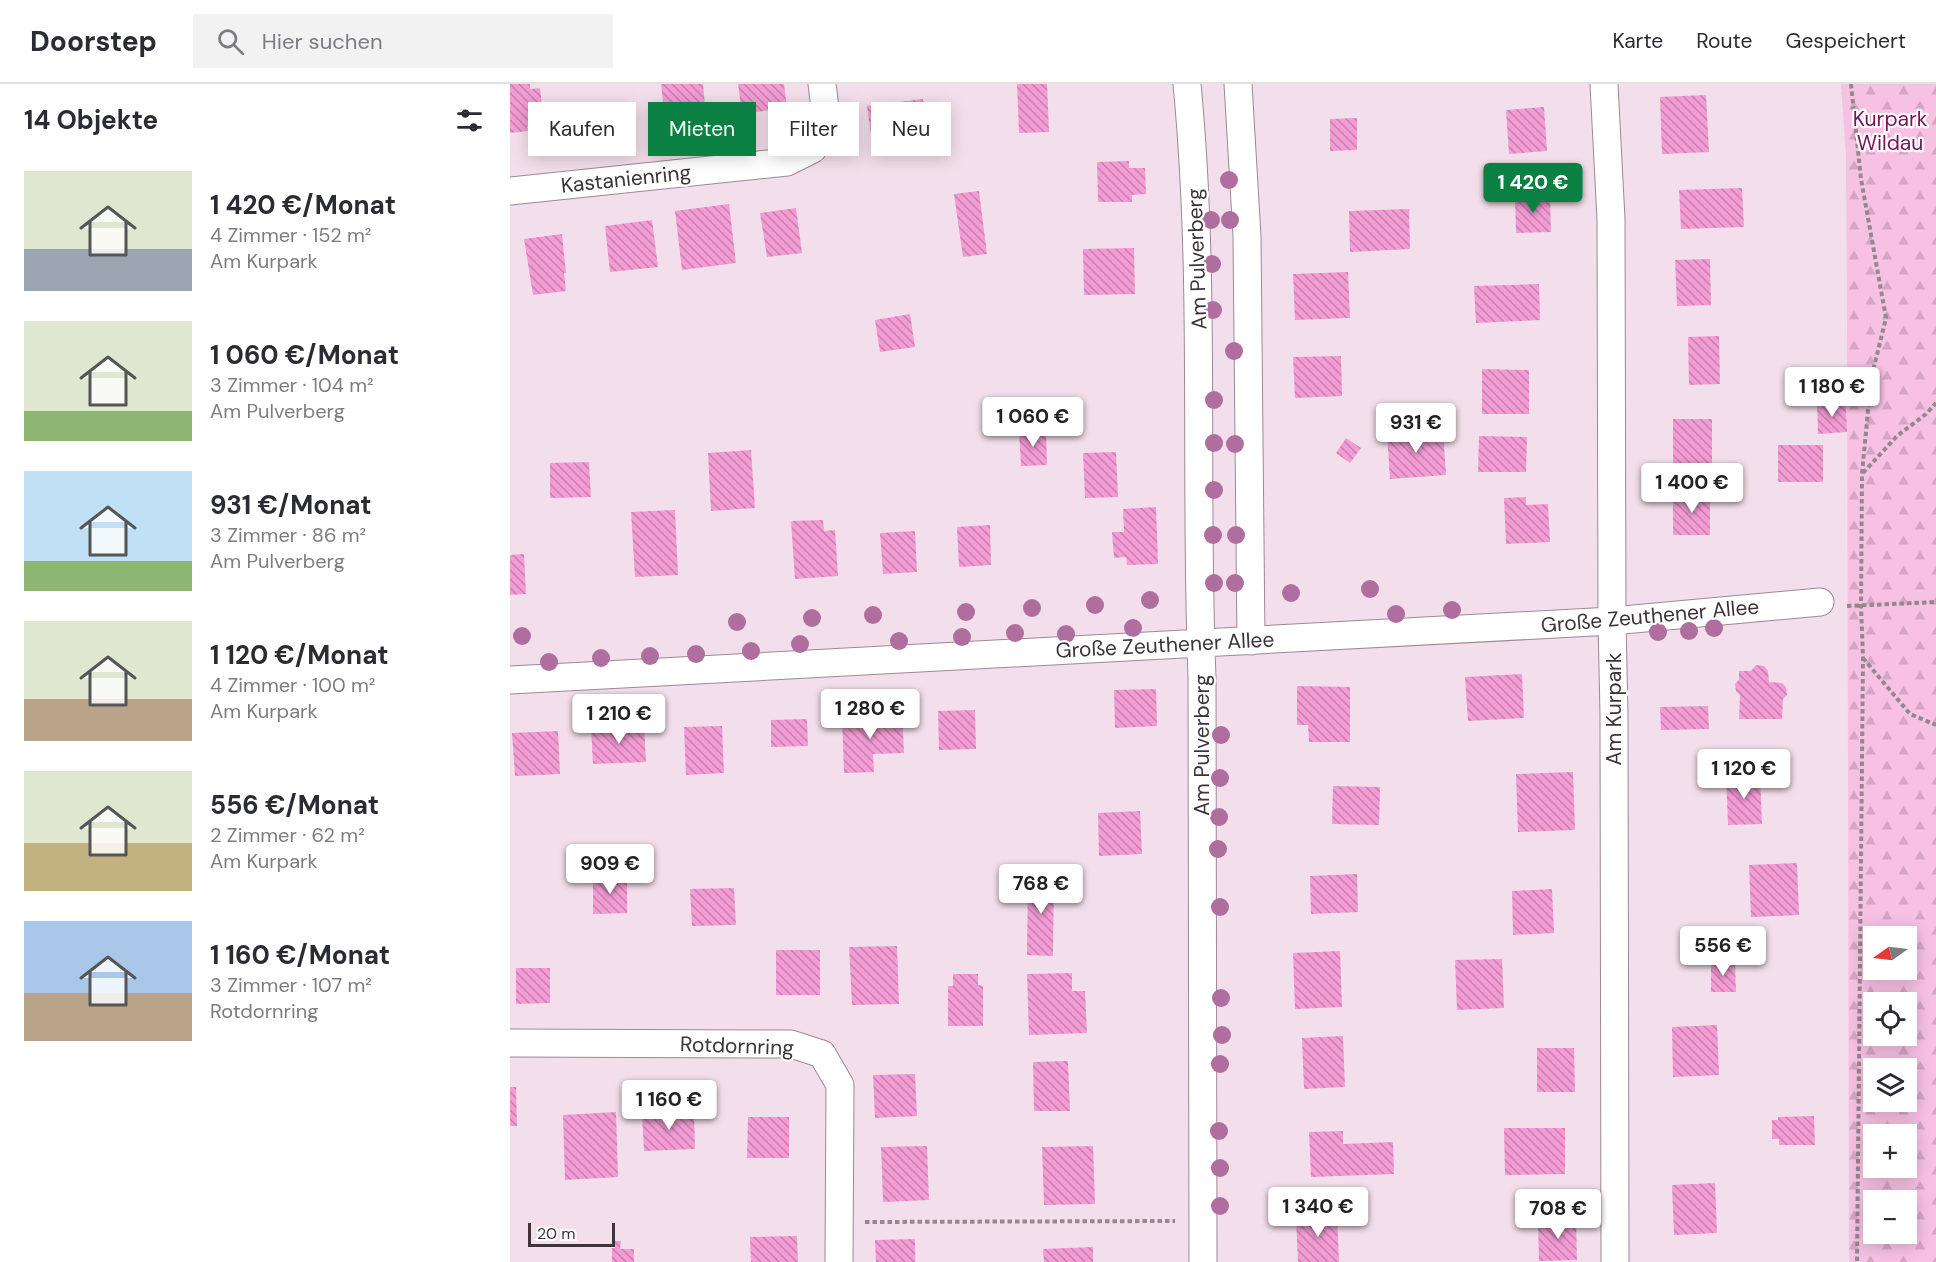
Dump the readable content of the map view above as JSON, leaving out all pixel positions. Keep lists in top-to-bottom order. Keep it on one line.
{"streets":{"street":["Kastanienring","Am Pulverberg","Große Zeuthener Allee","Am Kurpark","Rotdornring"]},"crossings":[["Am Pulverberg","Große Zeuthener Allee"],["Große Zeuthener Allee","Am Kurpark"]],"parks":["Kurpark Wildau"],"scale_bar":"20 m","north":"left","page":{"header":"Doorstep","search":"Hier suchen","nav":["Karte","Route","Gespeichert"],"heading":"14 Objekte","chip":["Kaufen","Mieten","Filter","Neu"],"list":[{"name":"1 420 €/Monat","note":"4 Zimmer · 152 m² · Am Kurpark"},{"name":"1 060 €/Monat","note":"3 Zimmer · 104 m² · Am Pulverberg"},{"name":"931 €/Monat","note":"3 Zimmer · 86 m² · Am Pulverberg"},{"name":"1 120 €/Monat","note":"4 Zimmer · 100 m² · Am Kurpark"},{"name":"556 €/Monat","note":"2 Zimmer · 62 m² · Am Kurpark"},{"name":"1 160 €/Monat","note":"3 Zimmer · 107 m² · Rotdornring"}],"price":["1 420 €","1 180 €","1 060 €","931 €","1 400 €","1 280 €","1 210 €","1 120 €","909 €","768 €","556 €","1 160 €","1 340 €","708 €"],"map_buttons":["+","−"],"scale":"20 m"}}
